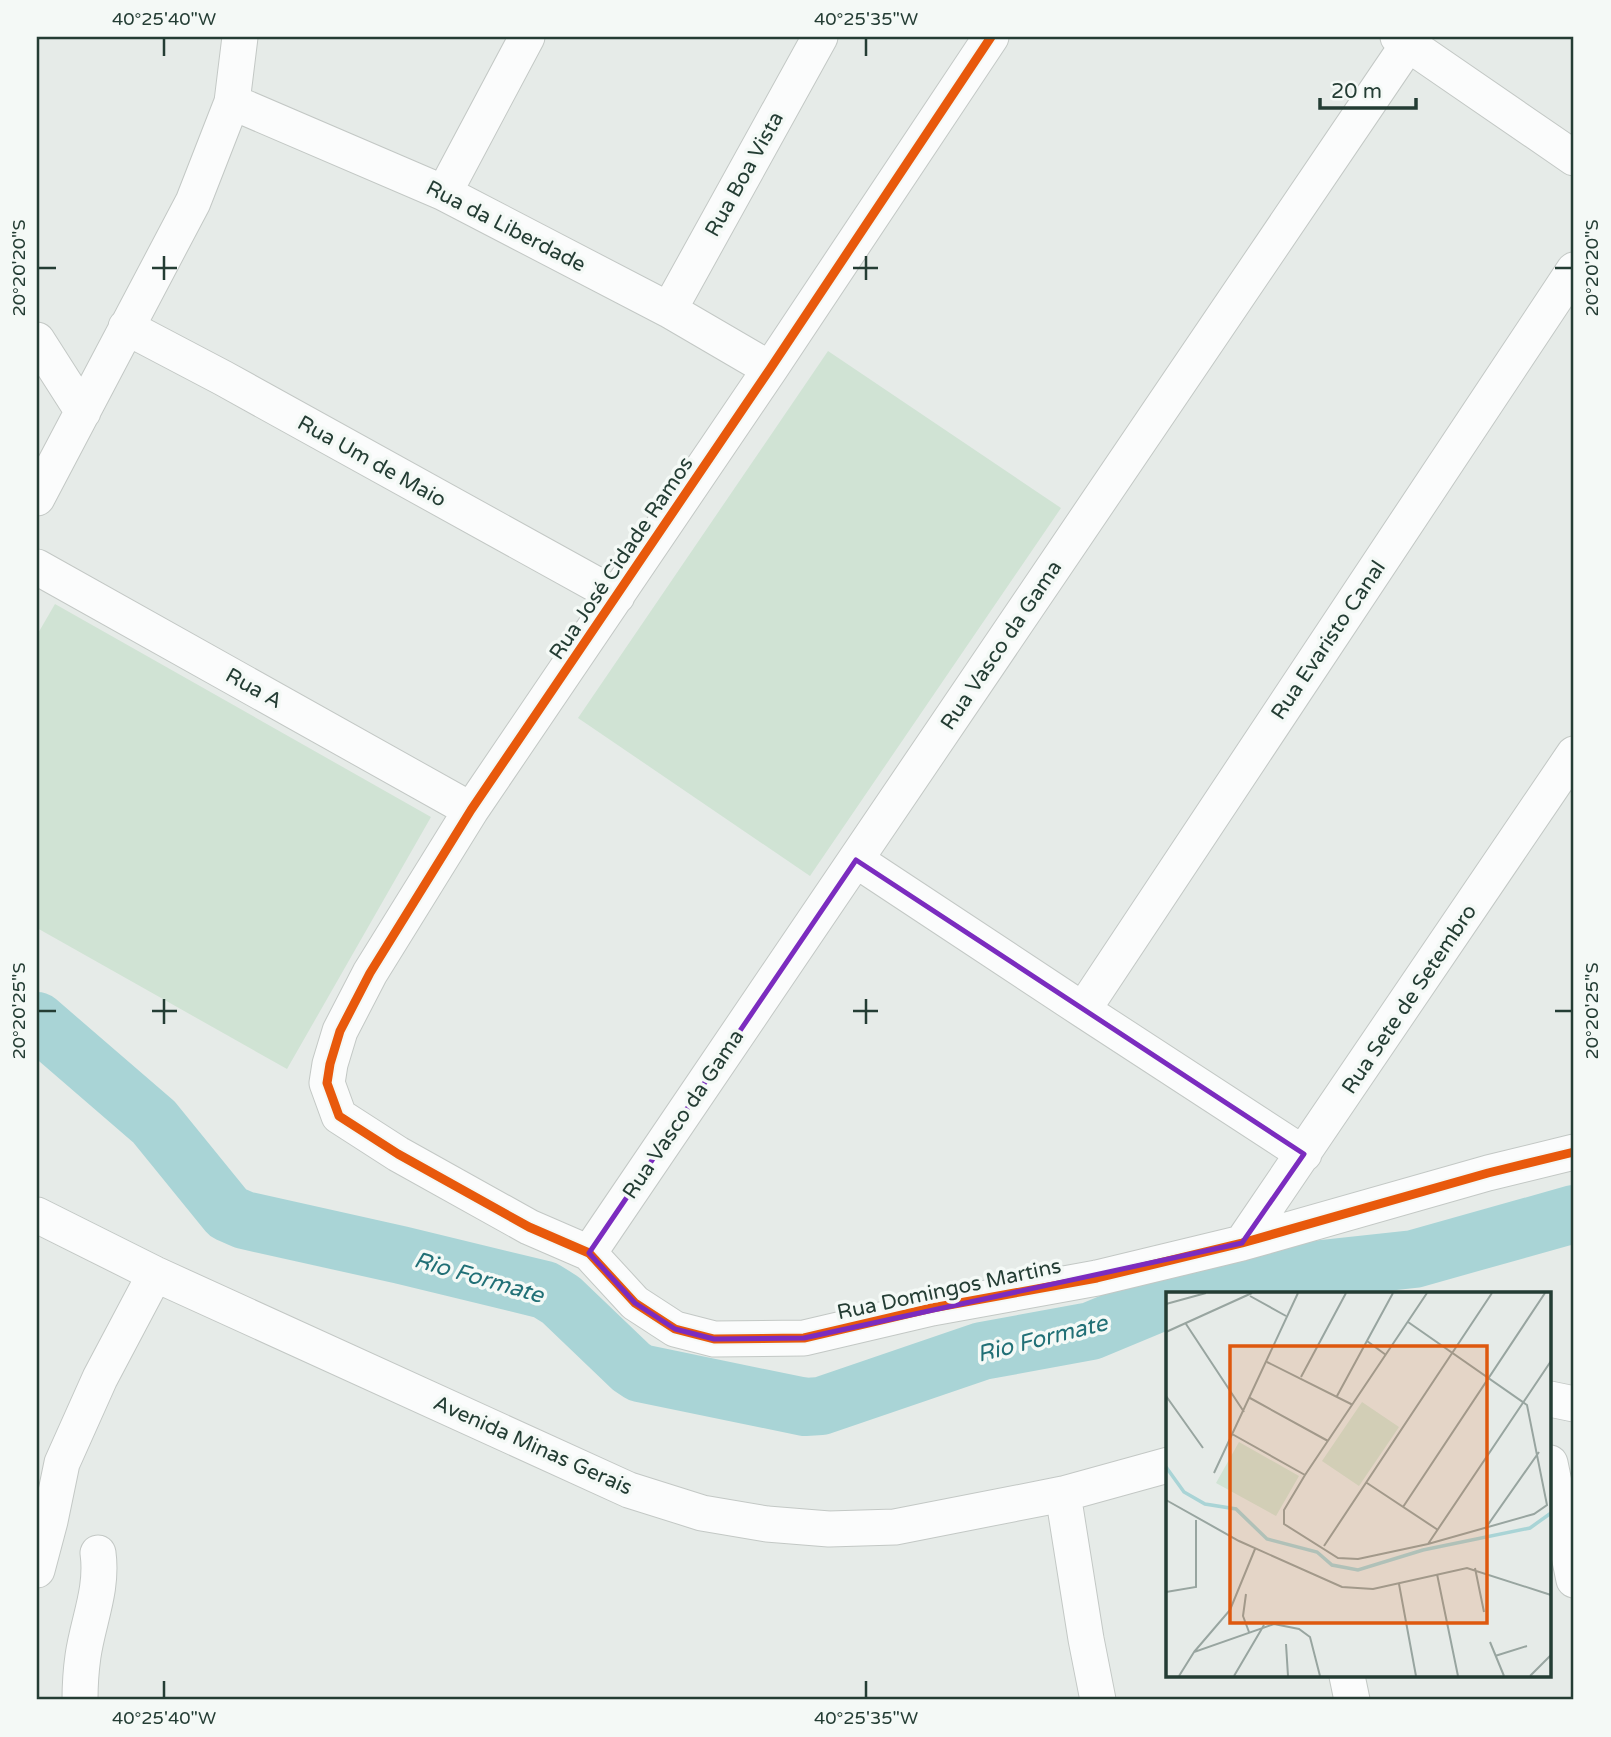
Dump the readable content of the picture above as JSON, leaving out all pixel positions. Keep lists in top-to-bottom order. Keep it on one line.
{"streets":{"street":["Rua Boa Vista","Rua da Liberdade","Rua Um de Maio","Rua José Cidade Ramos","Rua Evaristo Canal","Rua Vasco da Gama","Rua A","Rua Sete de Setembro","Rua Domingos Martins","Avenida Minas Gerais"]},"crossings":[["Rua Boa Vista","Rua da Liberdade"],["Rua da Liberdade","Rua José Cidade Ramos"],["Rua Um de Maio","Rua José Cidade Ramos"],["Rua José Cidade Ramos","Rua A"],["Rua José Cidade Ramos","Rua Domingos Martins"],["Rua Vasco da Gama","Rua Domingos Martins"],["Rua Sete de Setembro","Rua Domingos Martins"]],"water":["Rio Formate"],"scale_bar":"20 m","coordinates":["40°25'40\"W","40°25'35\"W","20°20'20\"S","20°20'25\"S"]}
